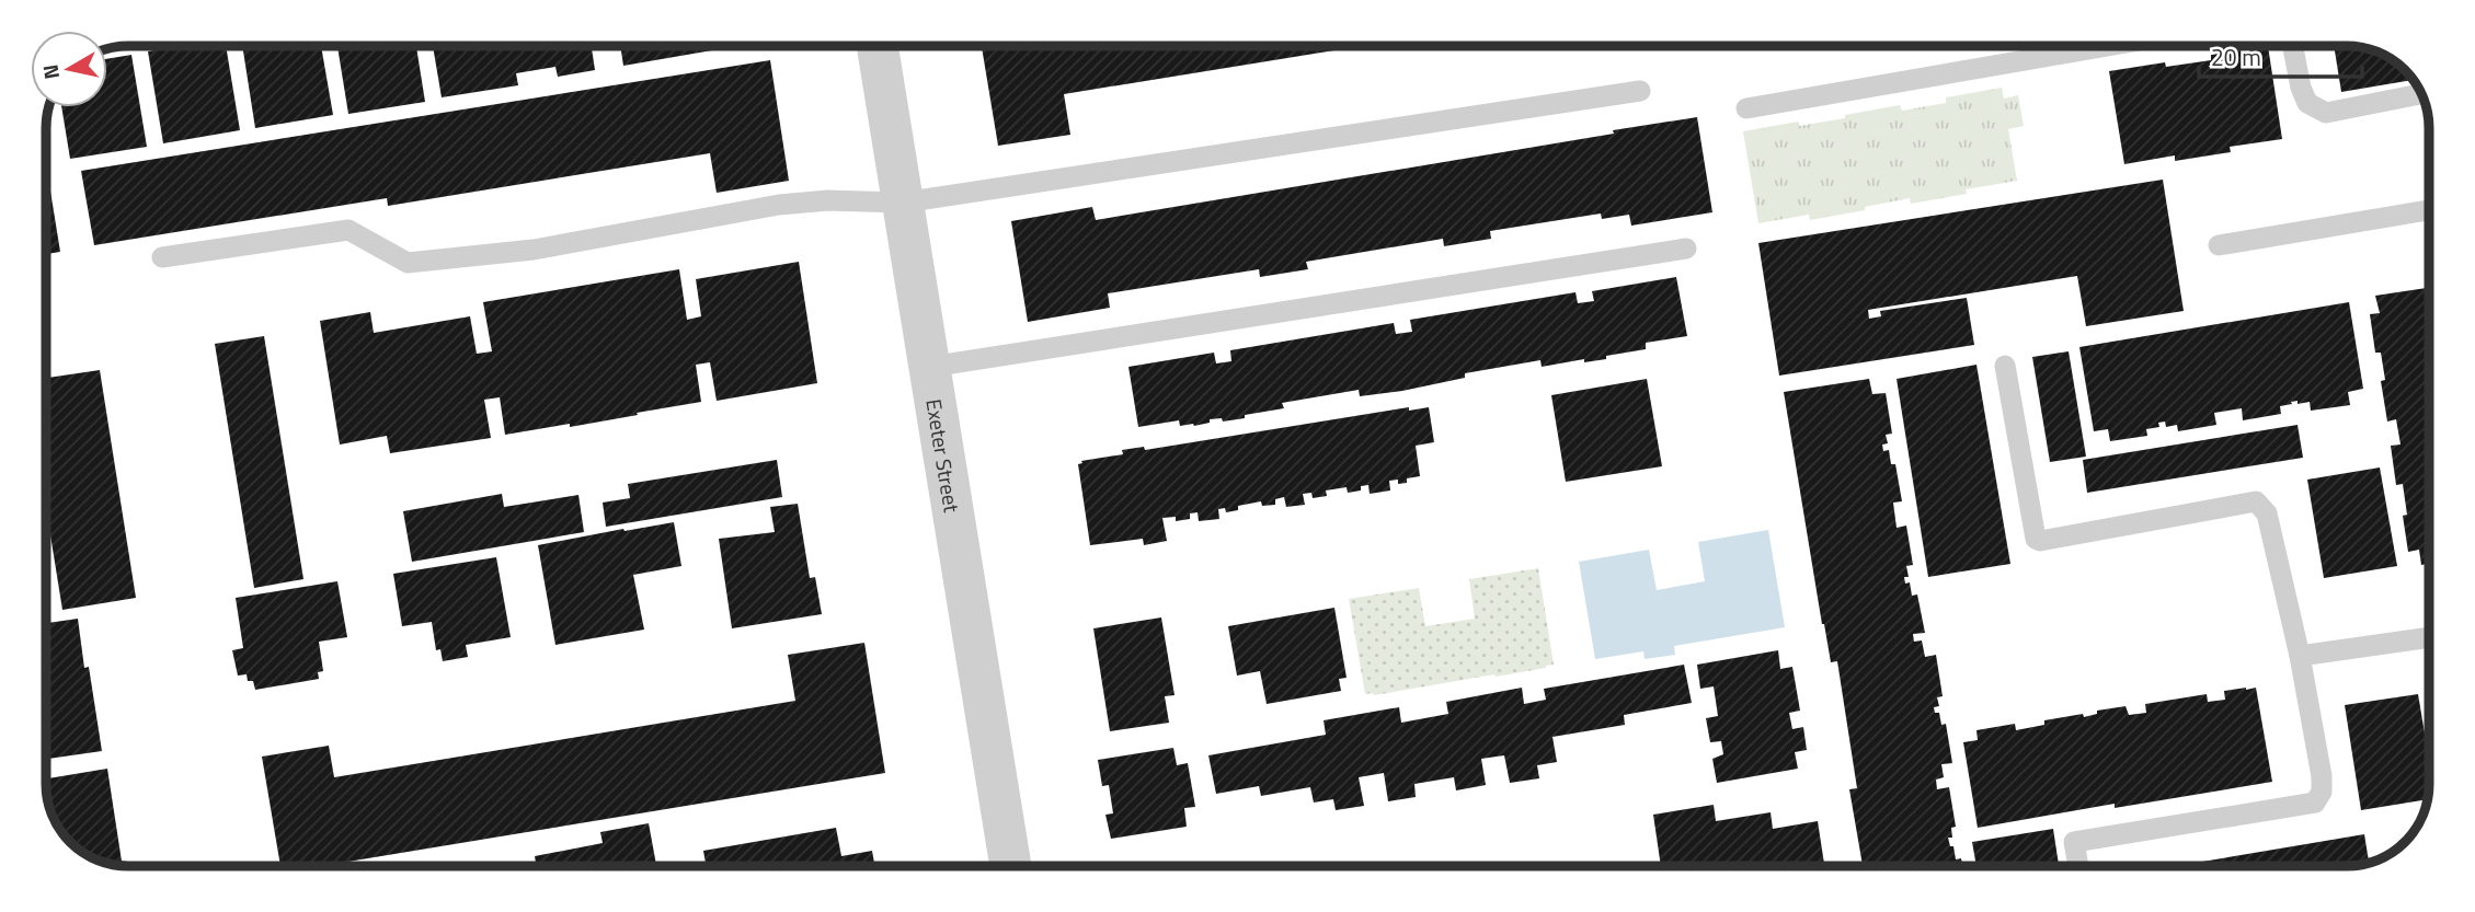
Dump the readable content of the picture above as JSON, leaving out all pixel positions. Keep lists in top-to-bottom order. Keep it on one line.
{"streets":{"street":["Exeter Street"]},"scale_bar":"20 m","north":"left"}
